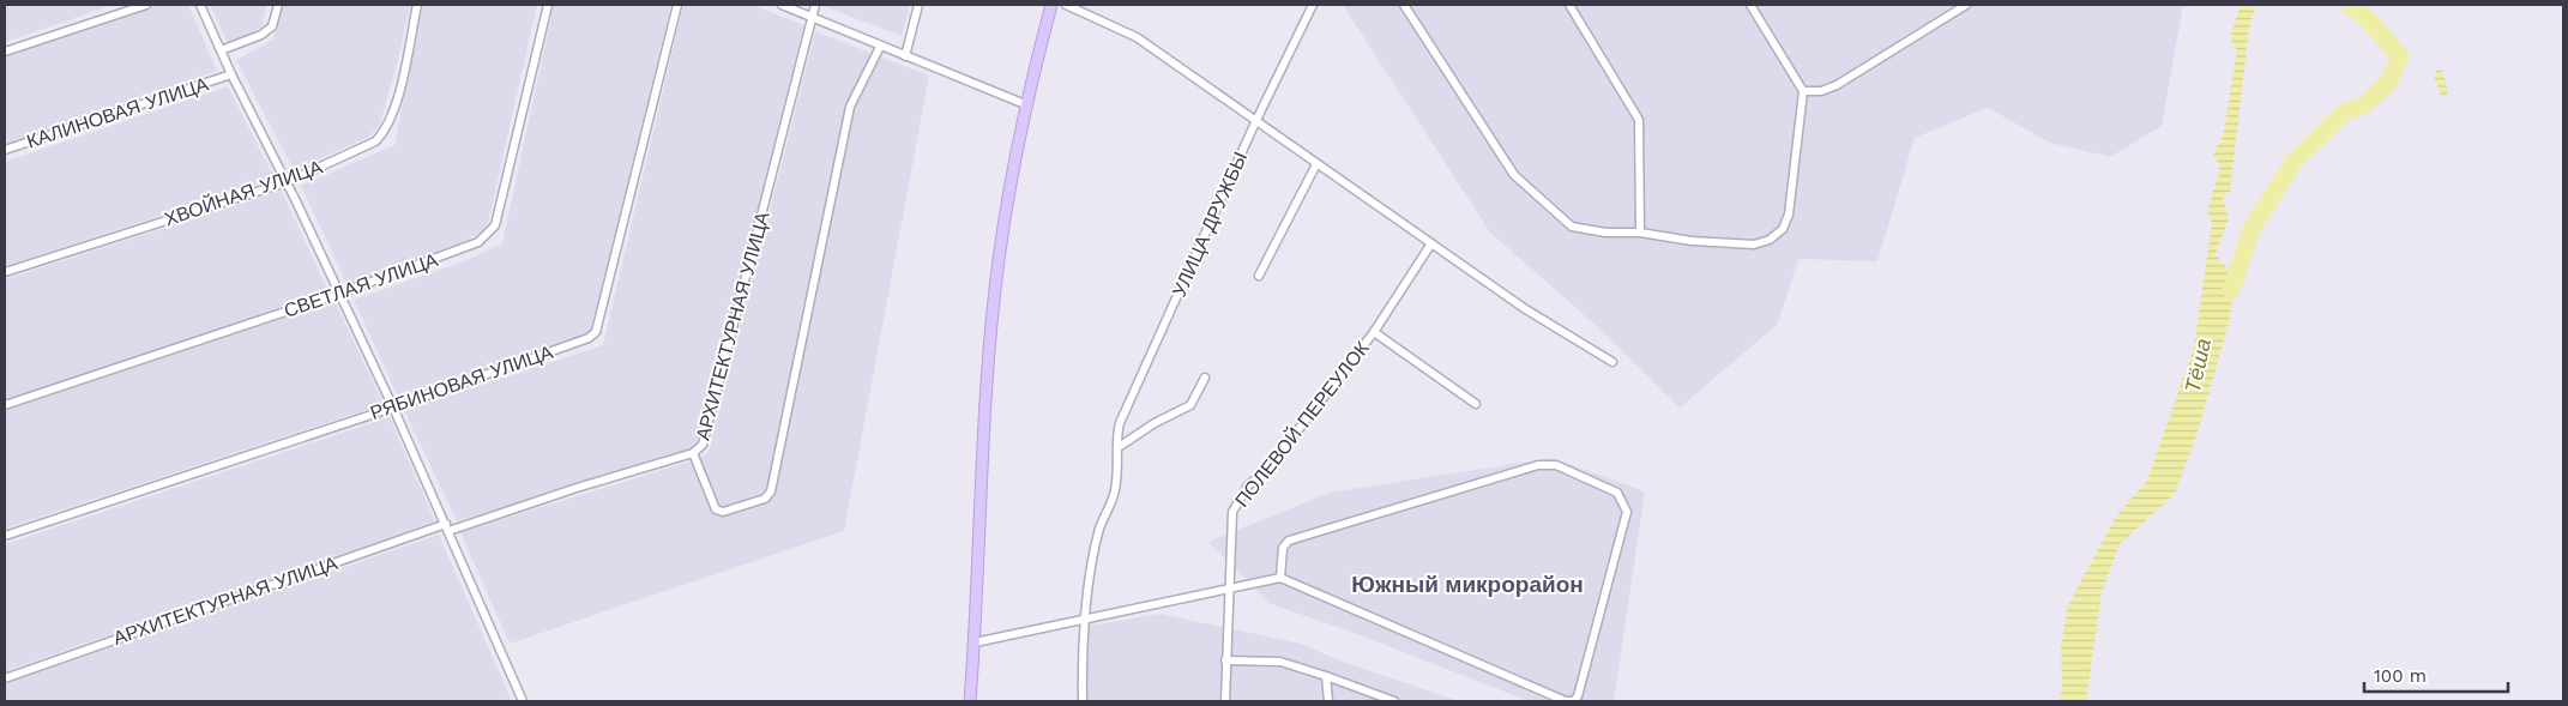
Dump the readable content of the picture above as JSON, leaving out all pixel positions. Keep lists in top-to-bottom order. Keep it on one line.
{"streets":{"street":["КАЛИНОВАЯ УЛИЦА","ХВОЙНАЯ УЛИЦА","УЛИЦА ДРУЖБЫ","СВЕТЛАЯ УЛИЦА","АРХИТЕКТУРНАЯ УЛИЦА","РЯБИНОВАЯ УЛИЦА","ПОЛЕВОЙ ПЕРЕУЛОК"]},"districts":["Южный микрорайон"],"water":["Тёша"],"scale_bar":"100 m"}
